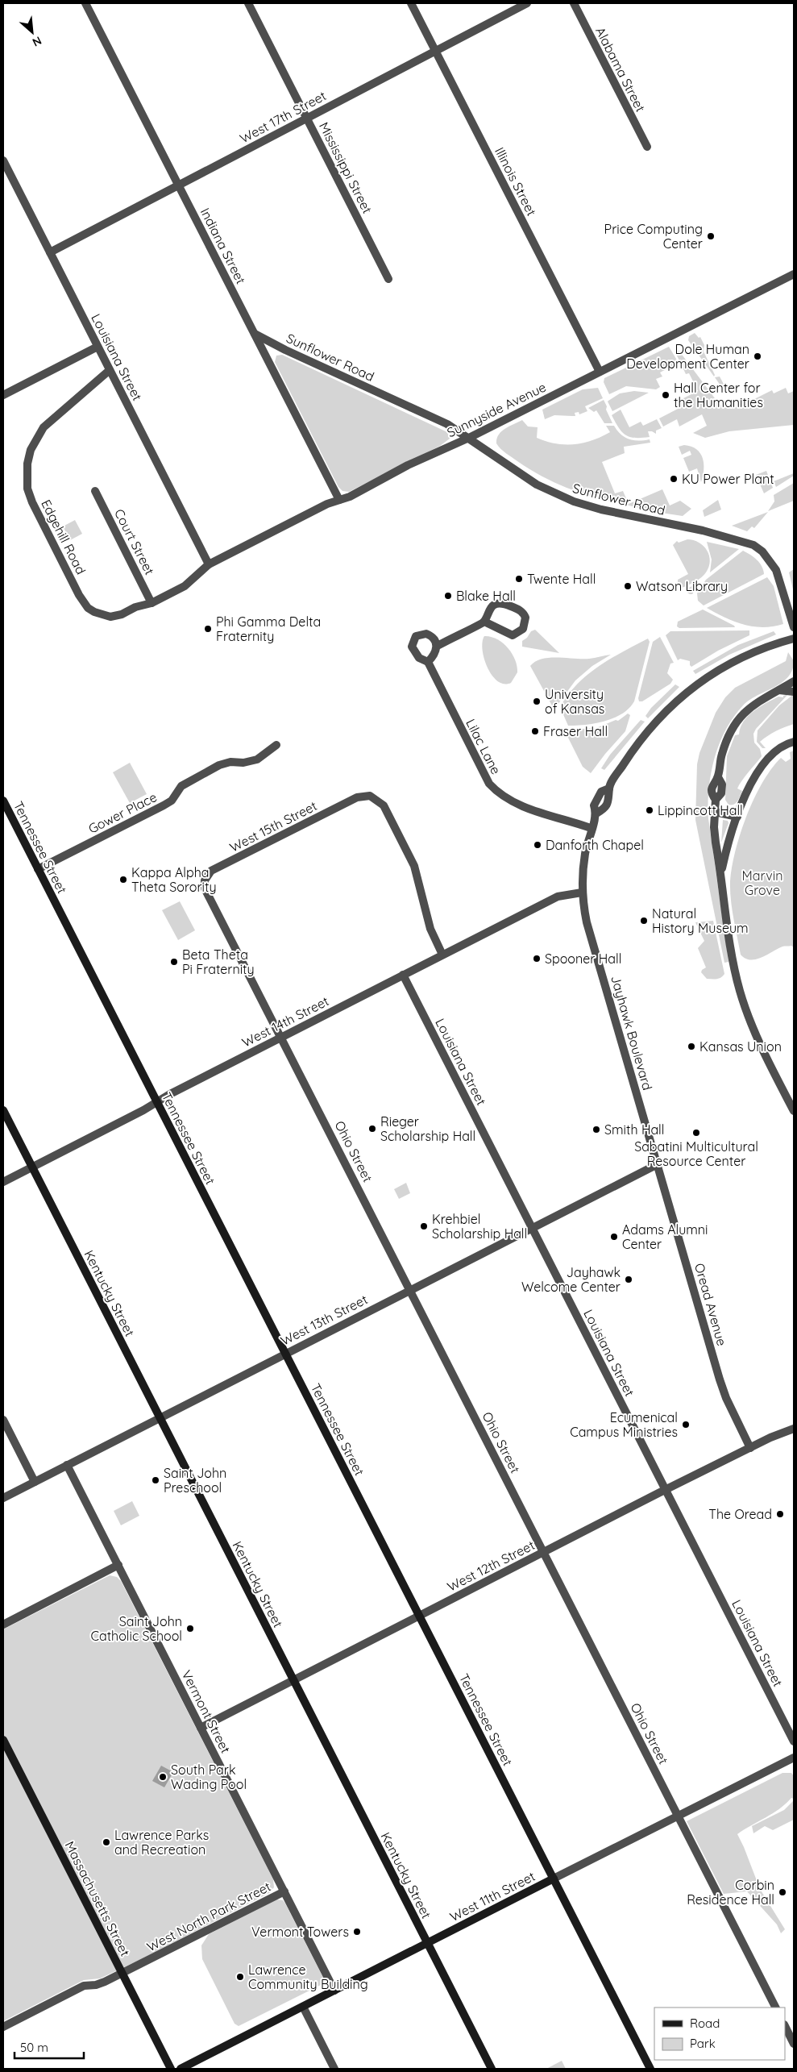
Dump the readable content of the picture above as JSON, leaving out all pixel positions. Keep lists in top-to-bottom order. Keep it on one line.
{"streets":{"main road":["Tennessee Street","Kentucky Street","West 11th Street","Massachusetts Street"],"street":["Alabama Street","West 17th Street","Mississippi Street","Illinois Street","Indiana Street","Louisiana Street","Sunflower Road","Sunnyside Avenue","Edgehill Road","Court Street","Lilac Lane","Gower Place","West 15th Street","West 14th Street","Jayhawk Boulevard","Ohio Street","Oread Avenue","West 13th Street","West 12th Street","Vermont Street","West North Park Street"]},"crossings":[["West 17th Street","Mississippi Street"],["West 17th Street","Illinois Street"],["West 17th Street","Indiana Street"],["West 17th Street","Louisiana Street"],["Illinois Street","Sunnyside Avenue"],["Indiana Street","Sunflower Road"],["Indiana Street","Sunnyside Avenue"],["Louisiana Street","Sunnyside Avenue"],["Louisiana Street","Edgehill Road"],["Louisiana Street","West 14th Street"],["Louisiana Street","West 13th Street"],["Louisiana Street","West 12th Street"],["Sunflower Road","Sunnyside Avenue"],["Sunnyside Avenue","Edgehill Road"],["Edgehill Road","Court Street"],["Lilac Lane","Jayhawk Boulevard"],["Gower Place","Tennessee Street"],["West 15th Street","West 14th Street"],["West 15th Street","Ohio Street"],["Tennessee Street","West 14th Street"],["Tennessee Street","West 13th Street"],["Tennessee Street","West 12th Street"],["Tennessee Street","West 11th Street"],["West 14th Street","Jayhawk Boulevard"],["West 14th Street","Ohio Street"],["West 14th Street","Kentucky Street"],["Jayhawk Boulevard","Oread Avenue"],["Jayhawk Boulevard","West 13th Street"],["Ohio Street","West 13th Street"],["Ohio Street","West 12th Street"],["Ohio Street","West 11th Street"],["Kentucky Street","West 13th Street"],["Kentucky Street","West 12th Street"],["Kentucky Street","West 11th Street"],["Oread Avenue","West 13th Street"],["Oread Avenue","West 12th Street"],["West 13th Street","Vermont Street"],["West 12th Street","Vermont Street"],["Vermont Street","West 11th Street"],["Vermont Street","West North Park Street"],["Massachusetts Street","West North Park Street"]],"parks":["Marvin Grove"],"places":["Price Computing Center","Dole Human Development Center","Hall Center for the Humanities","KU Power Plant","Twente Hall","Watson Library","Blake Hall","Phi Gamma Delta Fraternity","University of Kansas","Fraser Hall","Lippincott Hall","Danforth Chapel","Kappa Alpha Theta Sorority","Natural History Museum","Spooner Hall","Beta Theta Pi Fraternity","Kansas Union","Rieger Scholarship Hall","Smith Hall","Sabatini Multicultural Resource Center","Krehbiel Scholarship Hall","Adams Alumni Center","Jayhawk Welcome Center","Ecumenical Campus Ministries","Saint John Preschool","The Oread","Saint John Catholic School","South Park Wading Pool","Lawrence Parks and Recreation","Corbin Residence Hall","Vermont Towers","Lawrence Community Building"],"legend":["Road","Park"],"scale_bar":"50 m","north":"bottom right"}
